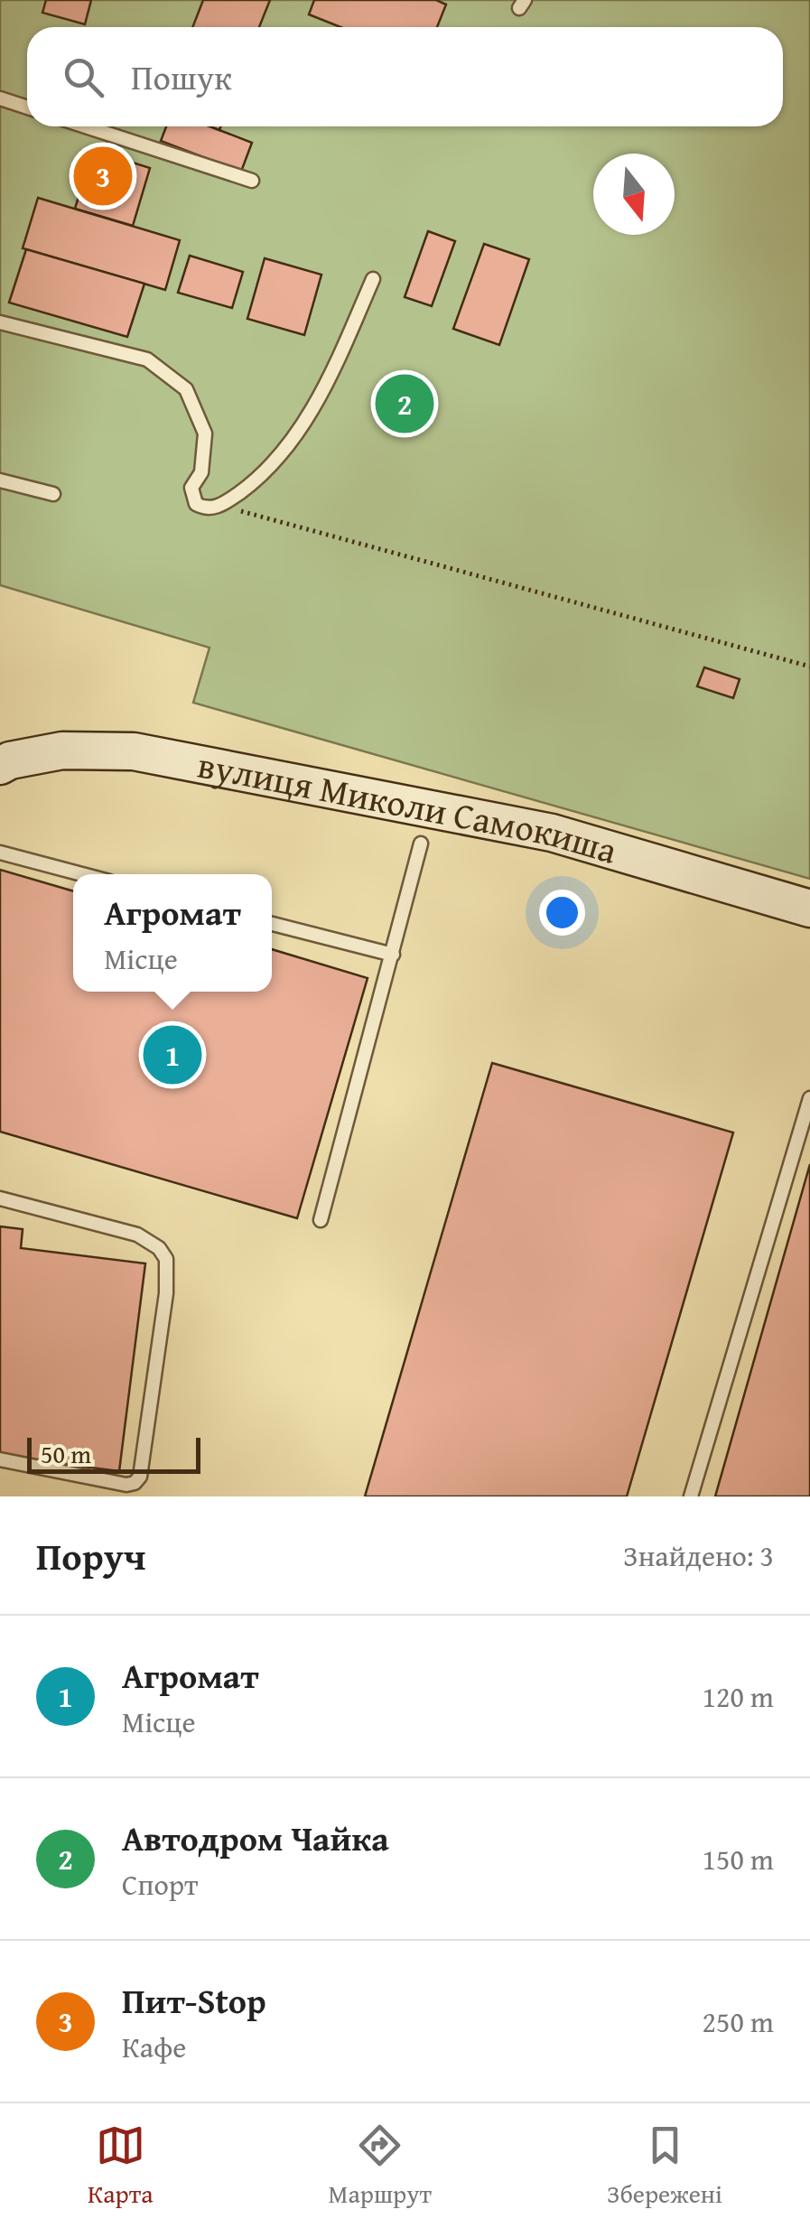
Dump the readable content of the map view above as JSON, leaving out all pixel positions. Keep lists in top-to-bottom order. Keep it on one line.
{"streets":{"street":["вулиця Миколи Самокиша"]},"scale_bar":"50 m","north":"bottom","page":{"search":"Пошук","pins":["3","2","1"],"popup":["Агромат","Місце"],"scale":"50 m","heading":["Поруч","Знайдено: 3"],"list":[{"mark":"1","name":"Агромат","note":"Місце","value":"120 m"},{"mark":"2","name":"Автодром Чайка","note":"Спорт","value":"150 m"},{"mark":"3","name":"Пит-Stop","note":"Кафе","value":"250 m"}],"nav":["Карта","Маршрут","Збережені"]}}
